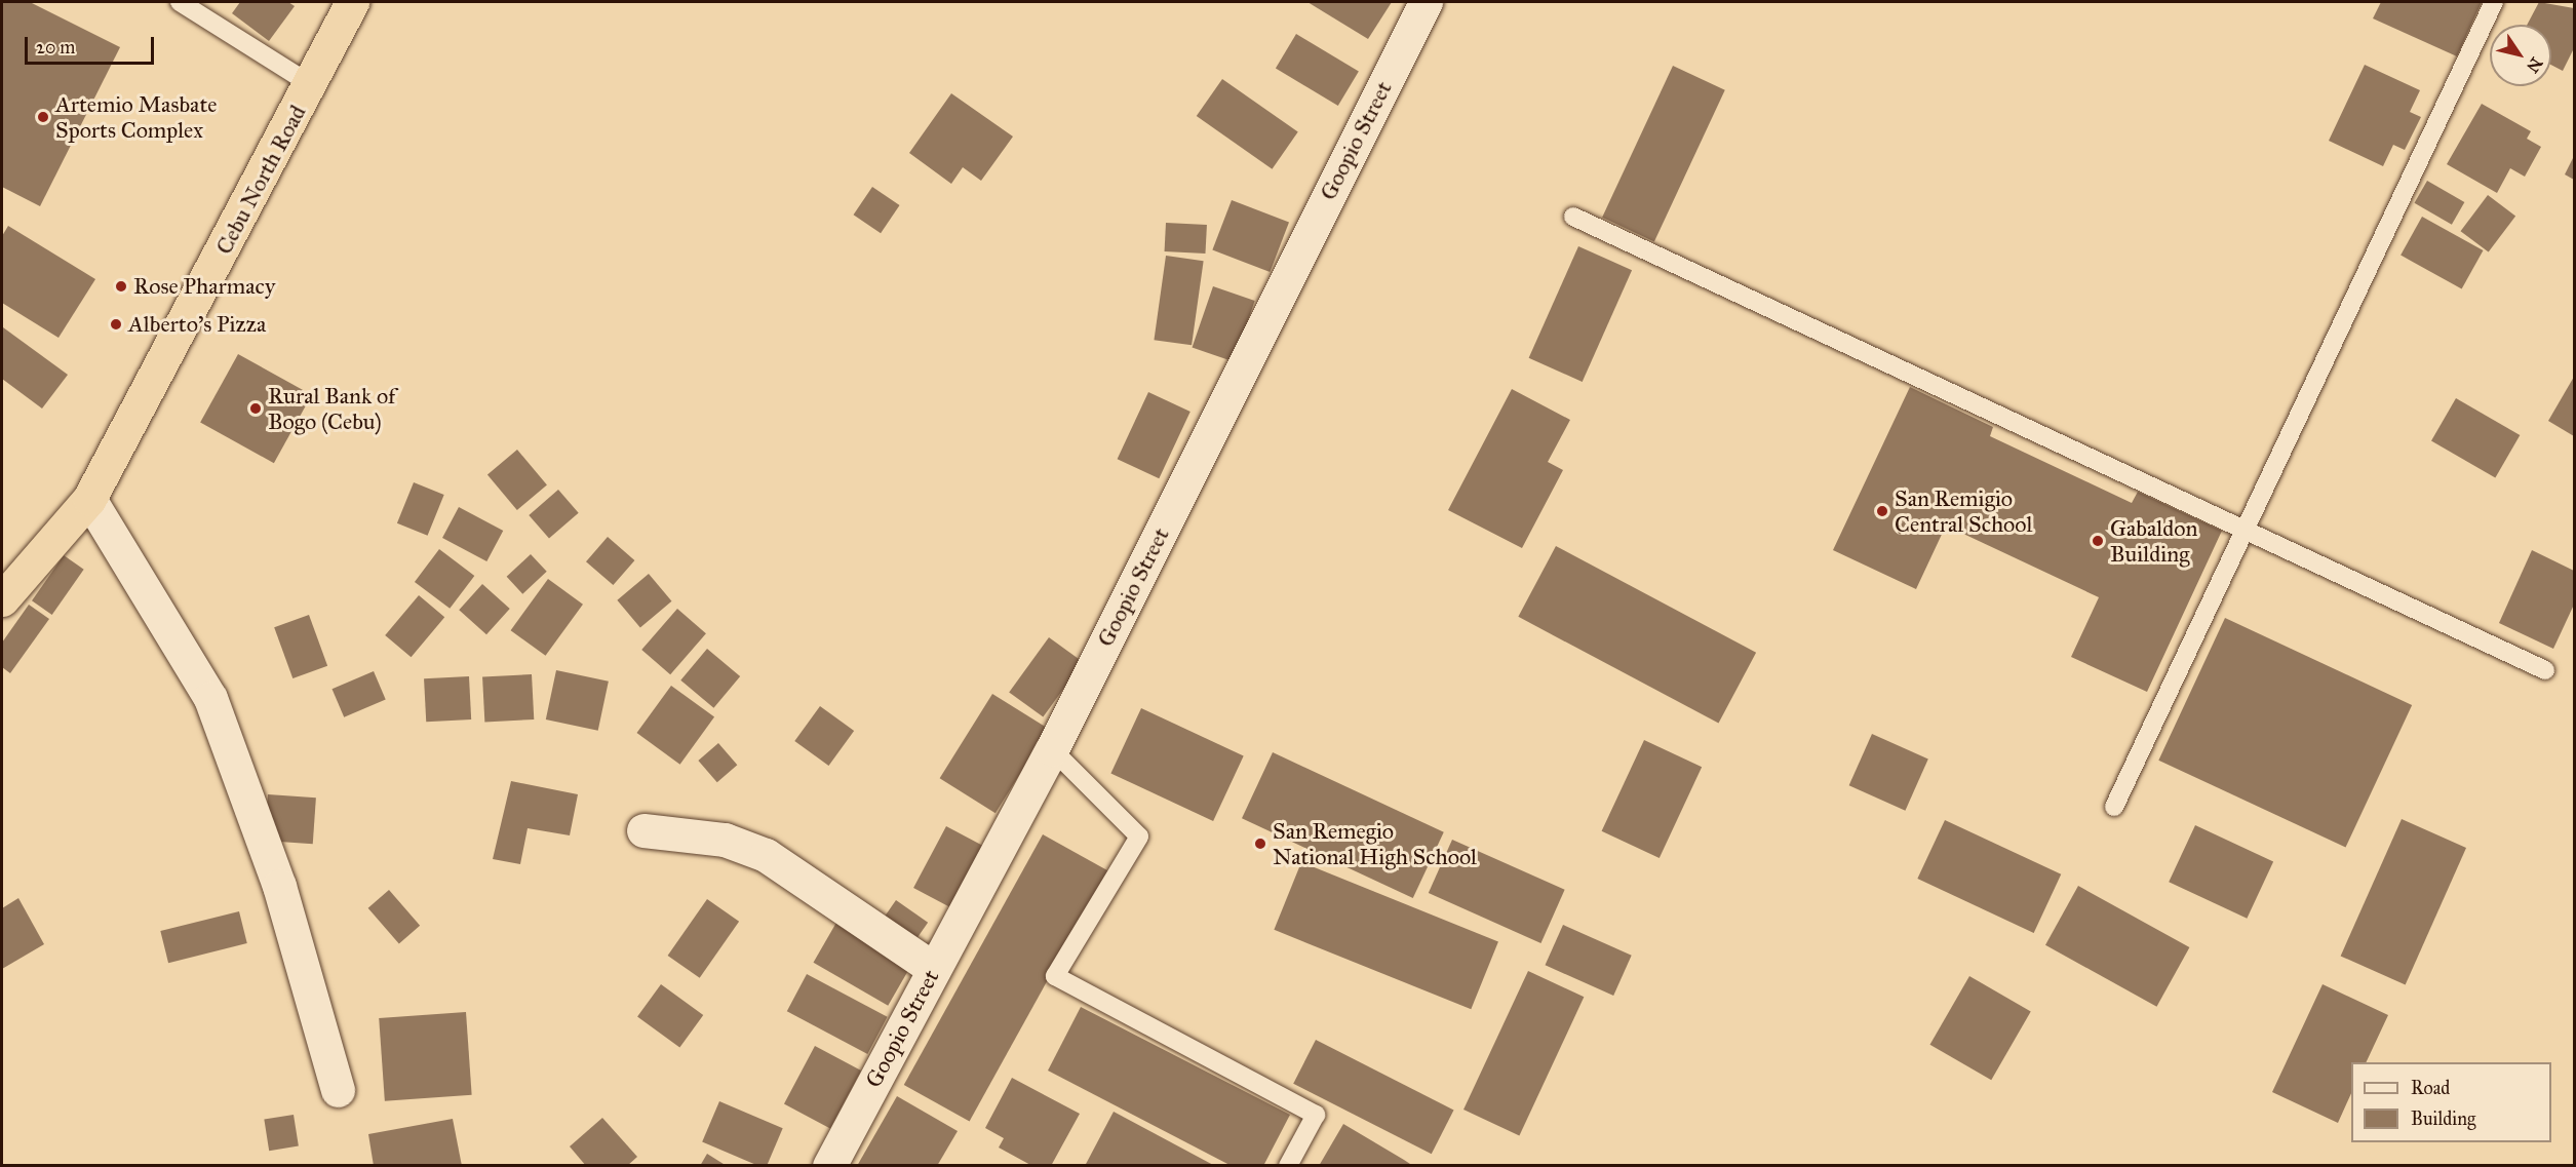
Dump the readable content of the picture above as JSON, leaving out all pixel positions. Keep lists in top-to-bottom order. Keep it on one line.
{"streets":{"highway":["Cebu North Road"],"street":["Goopio Street"]},"places":["Artemio Masbate Sports Complex","Rose Pharmacy","Alberto's Pizza","Rural Bank of Bogo (Cebu)","San Remigio Central School","Gabaldon Building","San Remegio National High School"],"legend":["Road","Building"],"scale_bar":"20 m","north":"bottom right"}
